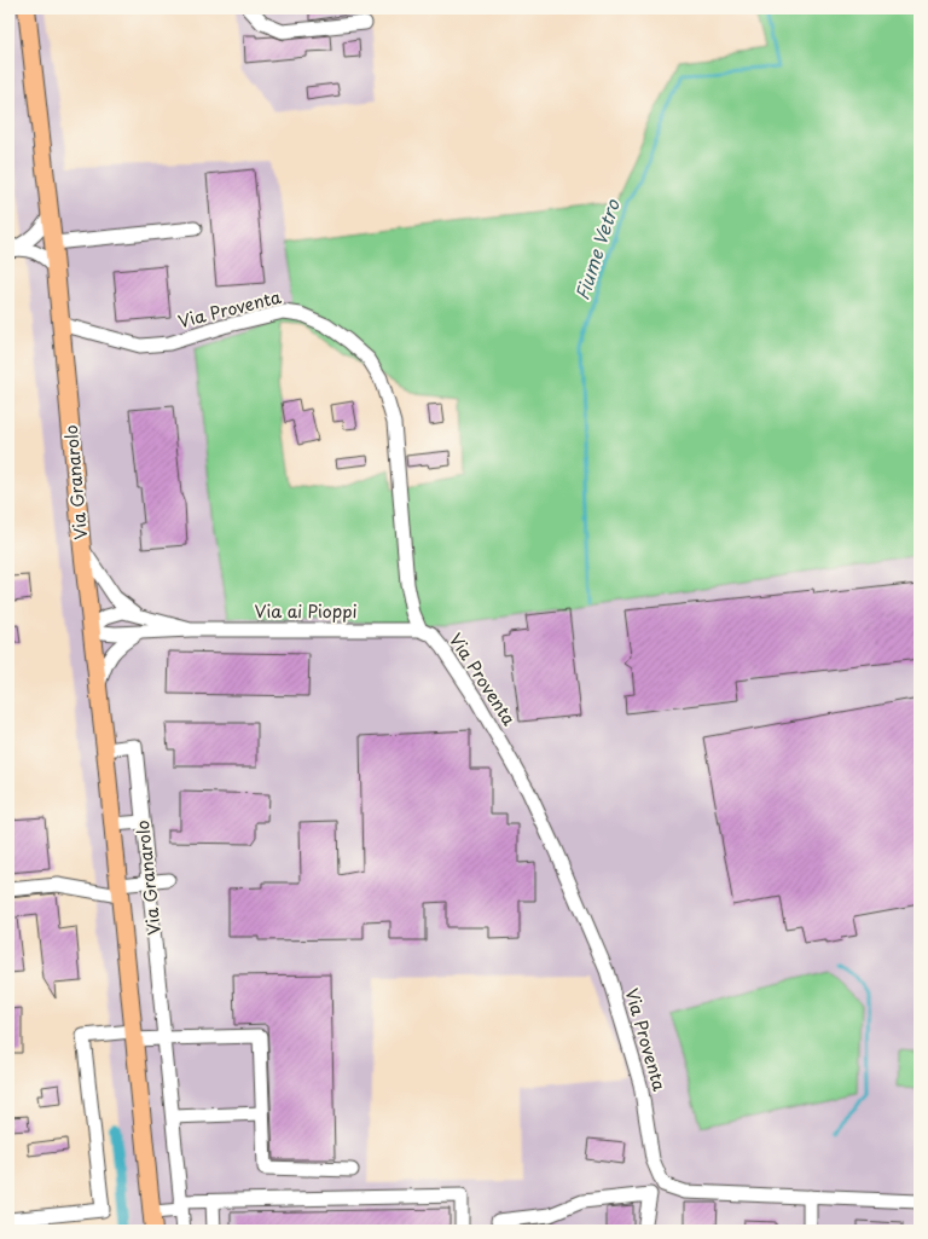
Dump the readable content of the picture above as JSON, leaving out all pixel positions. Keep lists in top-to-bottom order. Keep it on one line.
{"streets":{"main road":["Via Granarolo"],"street":["Via Proventa","Via ai Pioppi"]},"crossings":[["Via Proventa","Via Granarolo"],["Via Proventa","Via ai Pioppi"],["Via Granarolo","Via ai Pioppi"]],"water":["Fiume Vetro"]}
